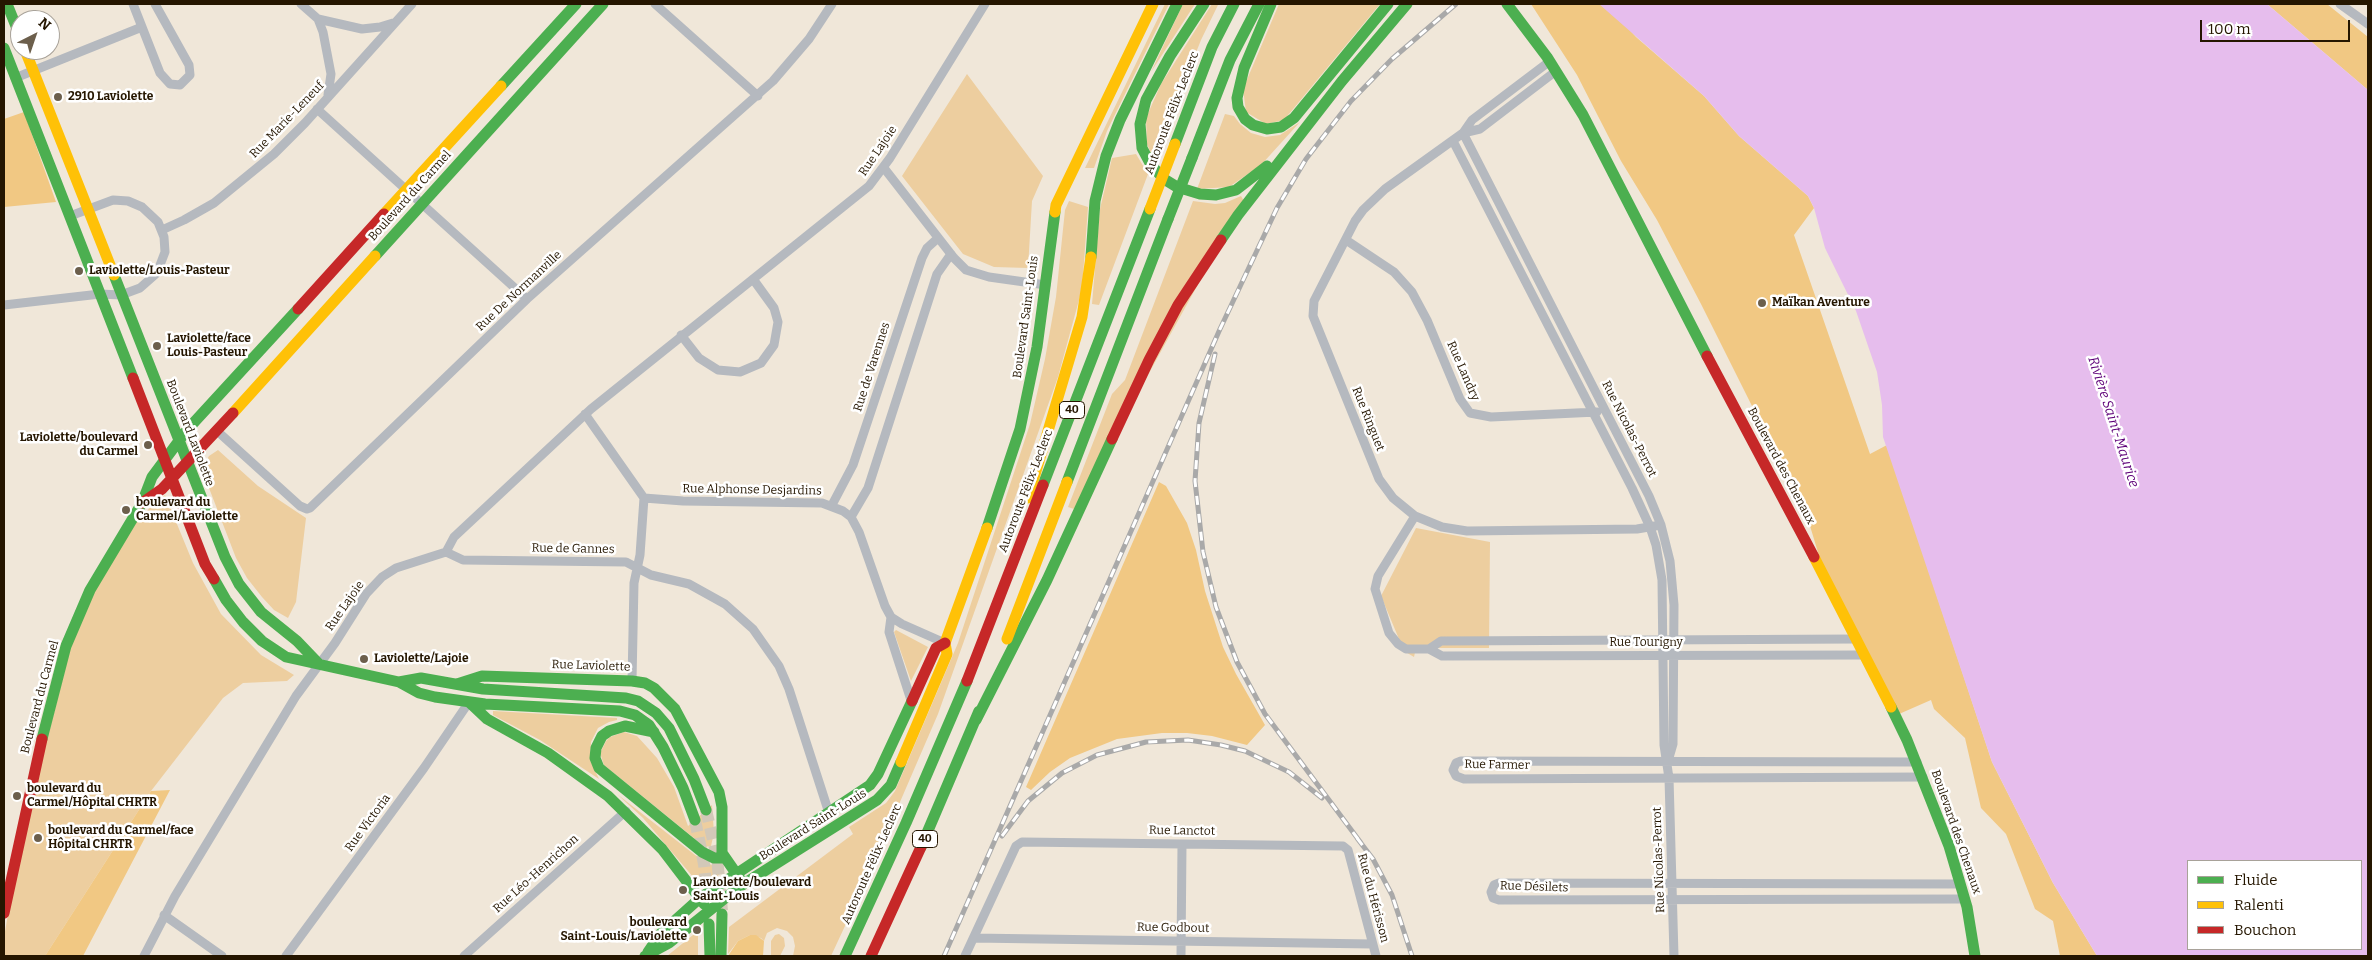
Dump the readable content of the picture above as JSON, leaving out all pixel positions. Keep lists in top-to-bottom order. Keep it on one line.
{"streets":{"main road":["Autoroute Félix-Leclerc","Boulevard du Carmel","Boulevard Saint-Louis","40","Boulevard Laviolette","Boulevard des Chenaux","Rue Laviolette"],"street":["Rue Marie-Leneuf","Rue Lajoie","Rue De Normanville","Rue de Varennes","Rue Landry","Rue Ringuet","Rue Nicolas-Perrot","Rue Alphonse Desjardins","Rue de Gannes","Rue Tourigny","Rue Farmer","Rue Victoria","Rue Lanctot","Rue Léo-Henrichon","Rue Désilets","Rue du Hérisson","Rue Godbout"]},"crossings":[["Rue Lajoie","Boulevard Laviolette"],["Rue Lajoie","Rue de Gannes"],["Rue Lajoie","Rue Laviolette"],["Boulevard du Carmel","Rue De Normanville"],["Boulevard du Carmel","Boulevard Laviolette"],["Boulevard Saint-Louis","Rue de Gannes"],["Rue de Varennes","Rue Alphonse Desjardins"],["Rue Landry","Rue Ringuet"],["Rue Landry","Rue Nicolas-Perrot"],["Rue Ringuet","Rue Nicolas-Perrot"],["Rue Ringuet","Boulevard des Chenaux"],["Rue Ringuet","Rue Tourigny"],["Rue Nicolas-Perrot","Rue Tourigny"],["Rue Nicolas-Perrot","Rue Farmer"],["Rue Nicolas-Perrot","Rue Désilets"],["Boulevard Laviolette","Rue Laviolette"],["Boulevard des Chenaux","Rue Tourigny"],["Boulevard des Chenaux","Rue Farmer"],["Boulevard des Chenaux","Rue Désilets"],["Rue Laviolette","Rue Victoria"],["Rue Lanctot","Rue du Hérisson"],["Rue Lanctot","Rue Godbout"],["Rue du Hérisson","Rue Godbout"]],"water":["Rivière Saint-Maurice"],"places":["2910 Laviolette","Laviolette/Louis-Pasteur","Maïkan Aventure","Laviolette/face Louis-Pasteur","Laviolette/boulevard du Carmel","boulevard du Carmel/Laviolette","Laviolette/Lajoie","boulevard du Carmel/Hôpital CHRTR","boulevard du Carmel/face Hôpital CHRTR","Laviolette/boulevard Saint-Louis","boulevard Saint-Louis/Laviolette"],"legend":["Fluide","Ralenti","Bouchon"],"scale_bar":"100 m","north":"top right"}
